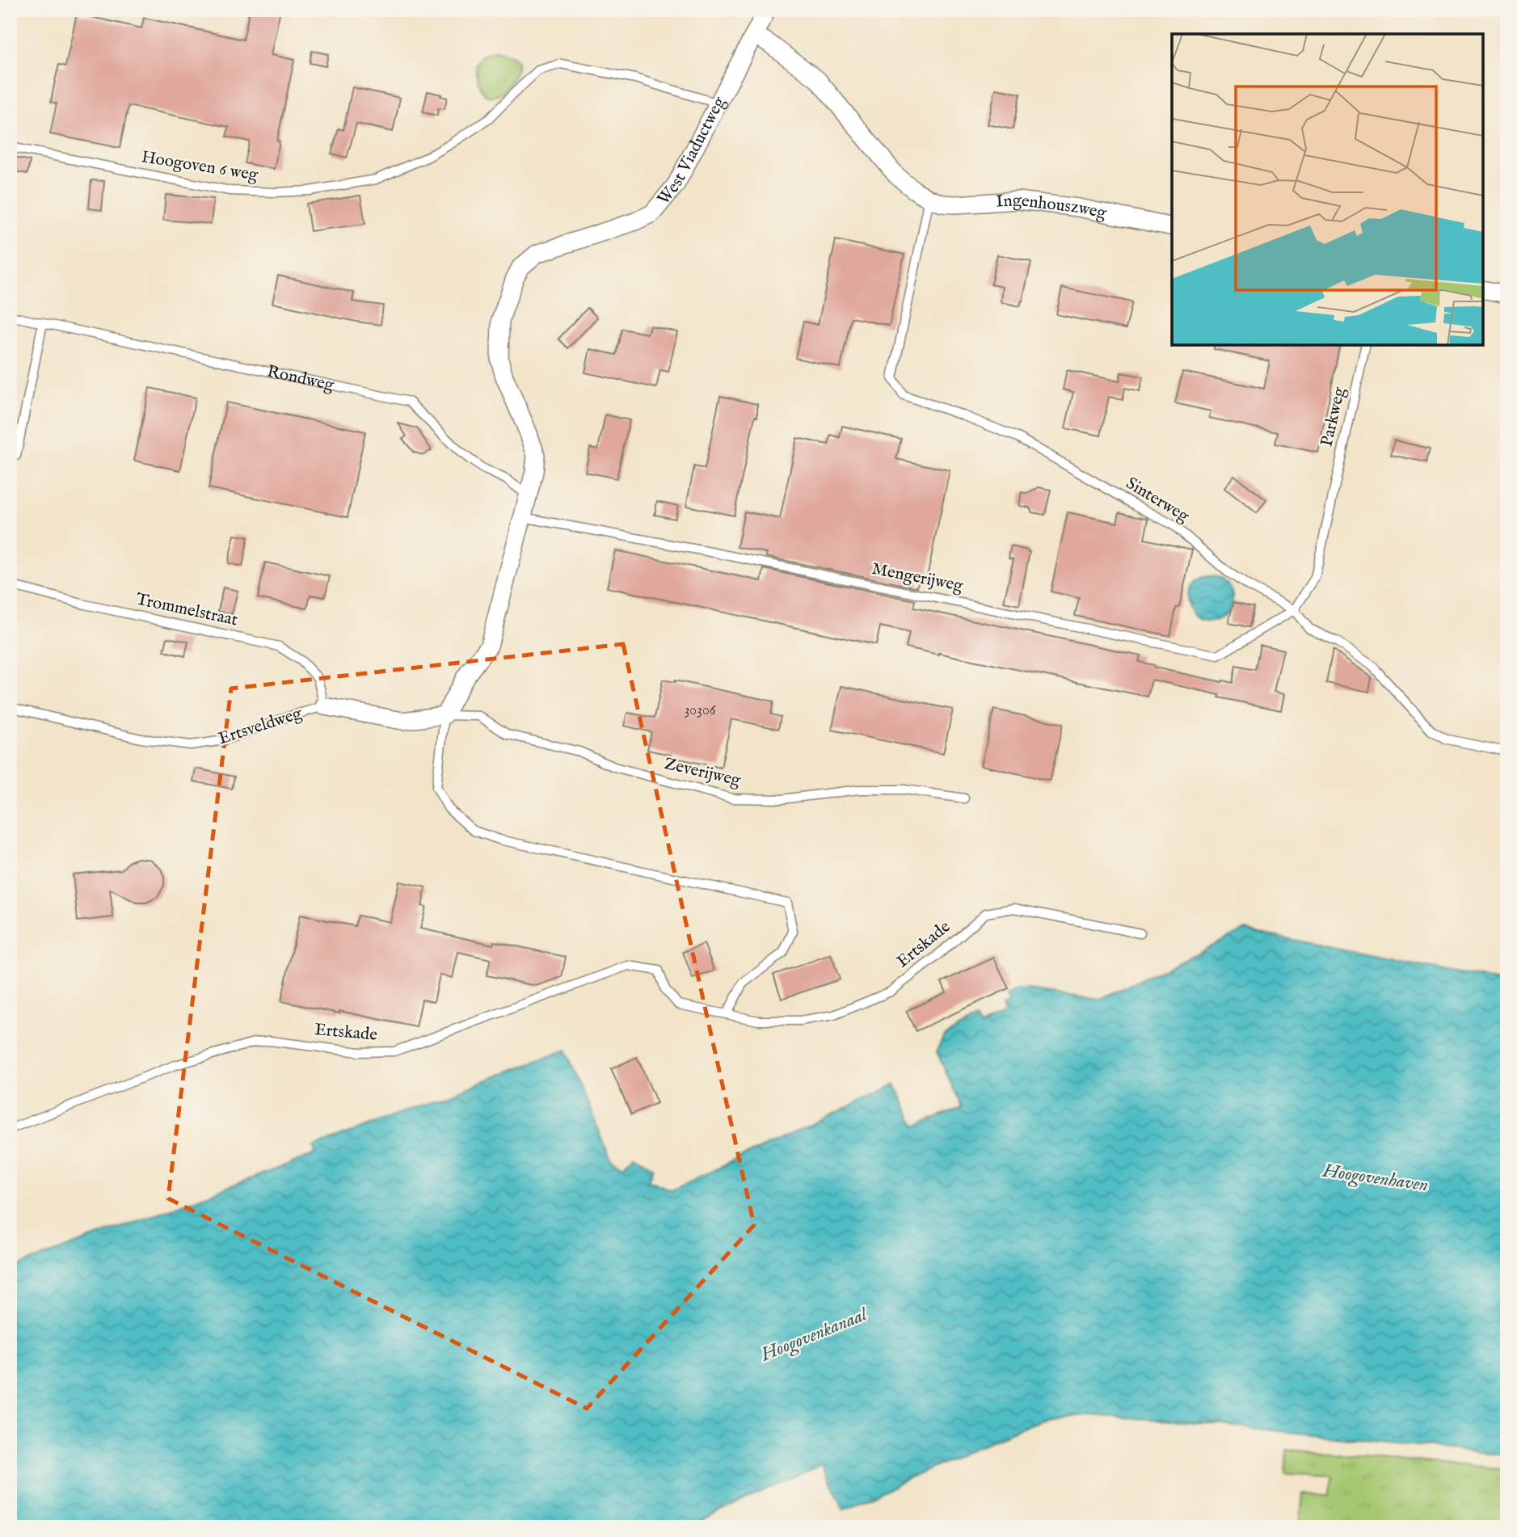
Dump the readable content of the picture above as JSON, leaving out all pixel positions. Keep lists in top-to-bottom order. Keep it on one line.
{"streets":{"street":["West Viaductweg","Ingenhouszweg","Ertsveldweg"],"lane":["Hoogoven 6 weg","Rondweg","Parkweg","Sinterweg","Mengerijweg","Trommelstraat","Zeverijweg","Ertskade"]},"crossings":[["West Viaductweg","Hoogoven 6 weg"],["West Viaductweg","Ingenhouszweg"],["West Viaductweg","Rondweg"],["Ingenhouszweg","Sinterweg"],["Parkweg","Sinterweg"],["Parkweg","Mengerijweg"],["Sinterweg","Mengerijweg"],["Trommelstraat","Ertsveldweg"],["Ertsveldweg","Zeverijweg"]],"water":["Hoogovenhaven","Hoogovenkanaal"],"house_numbers":["30306"]}
